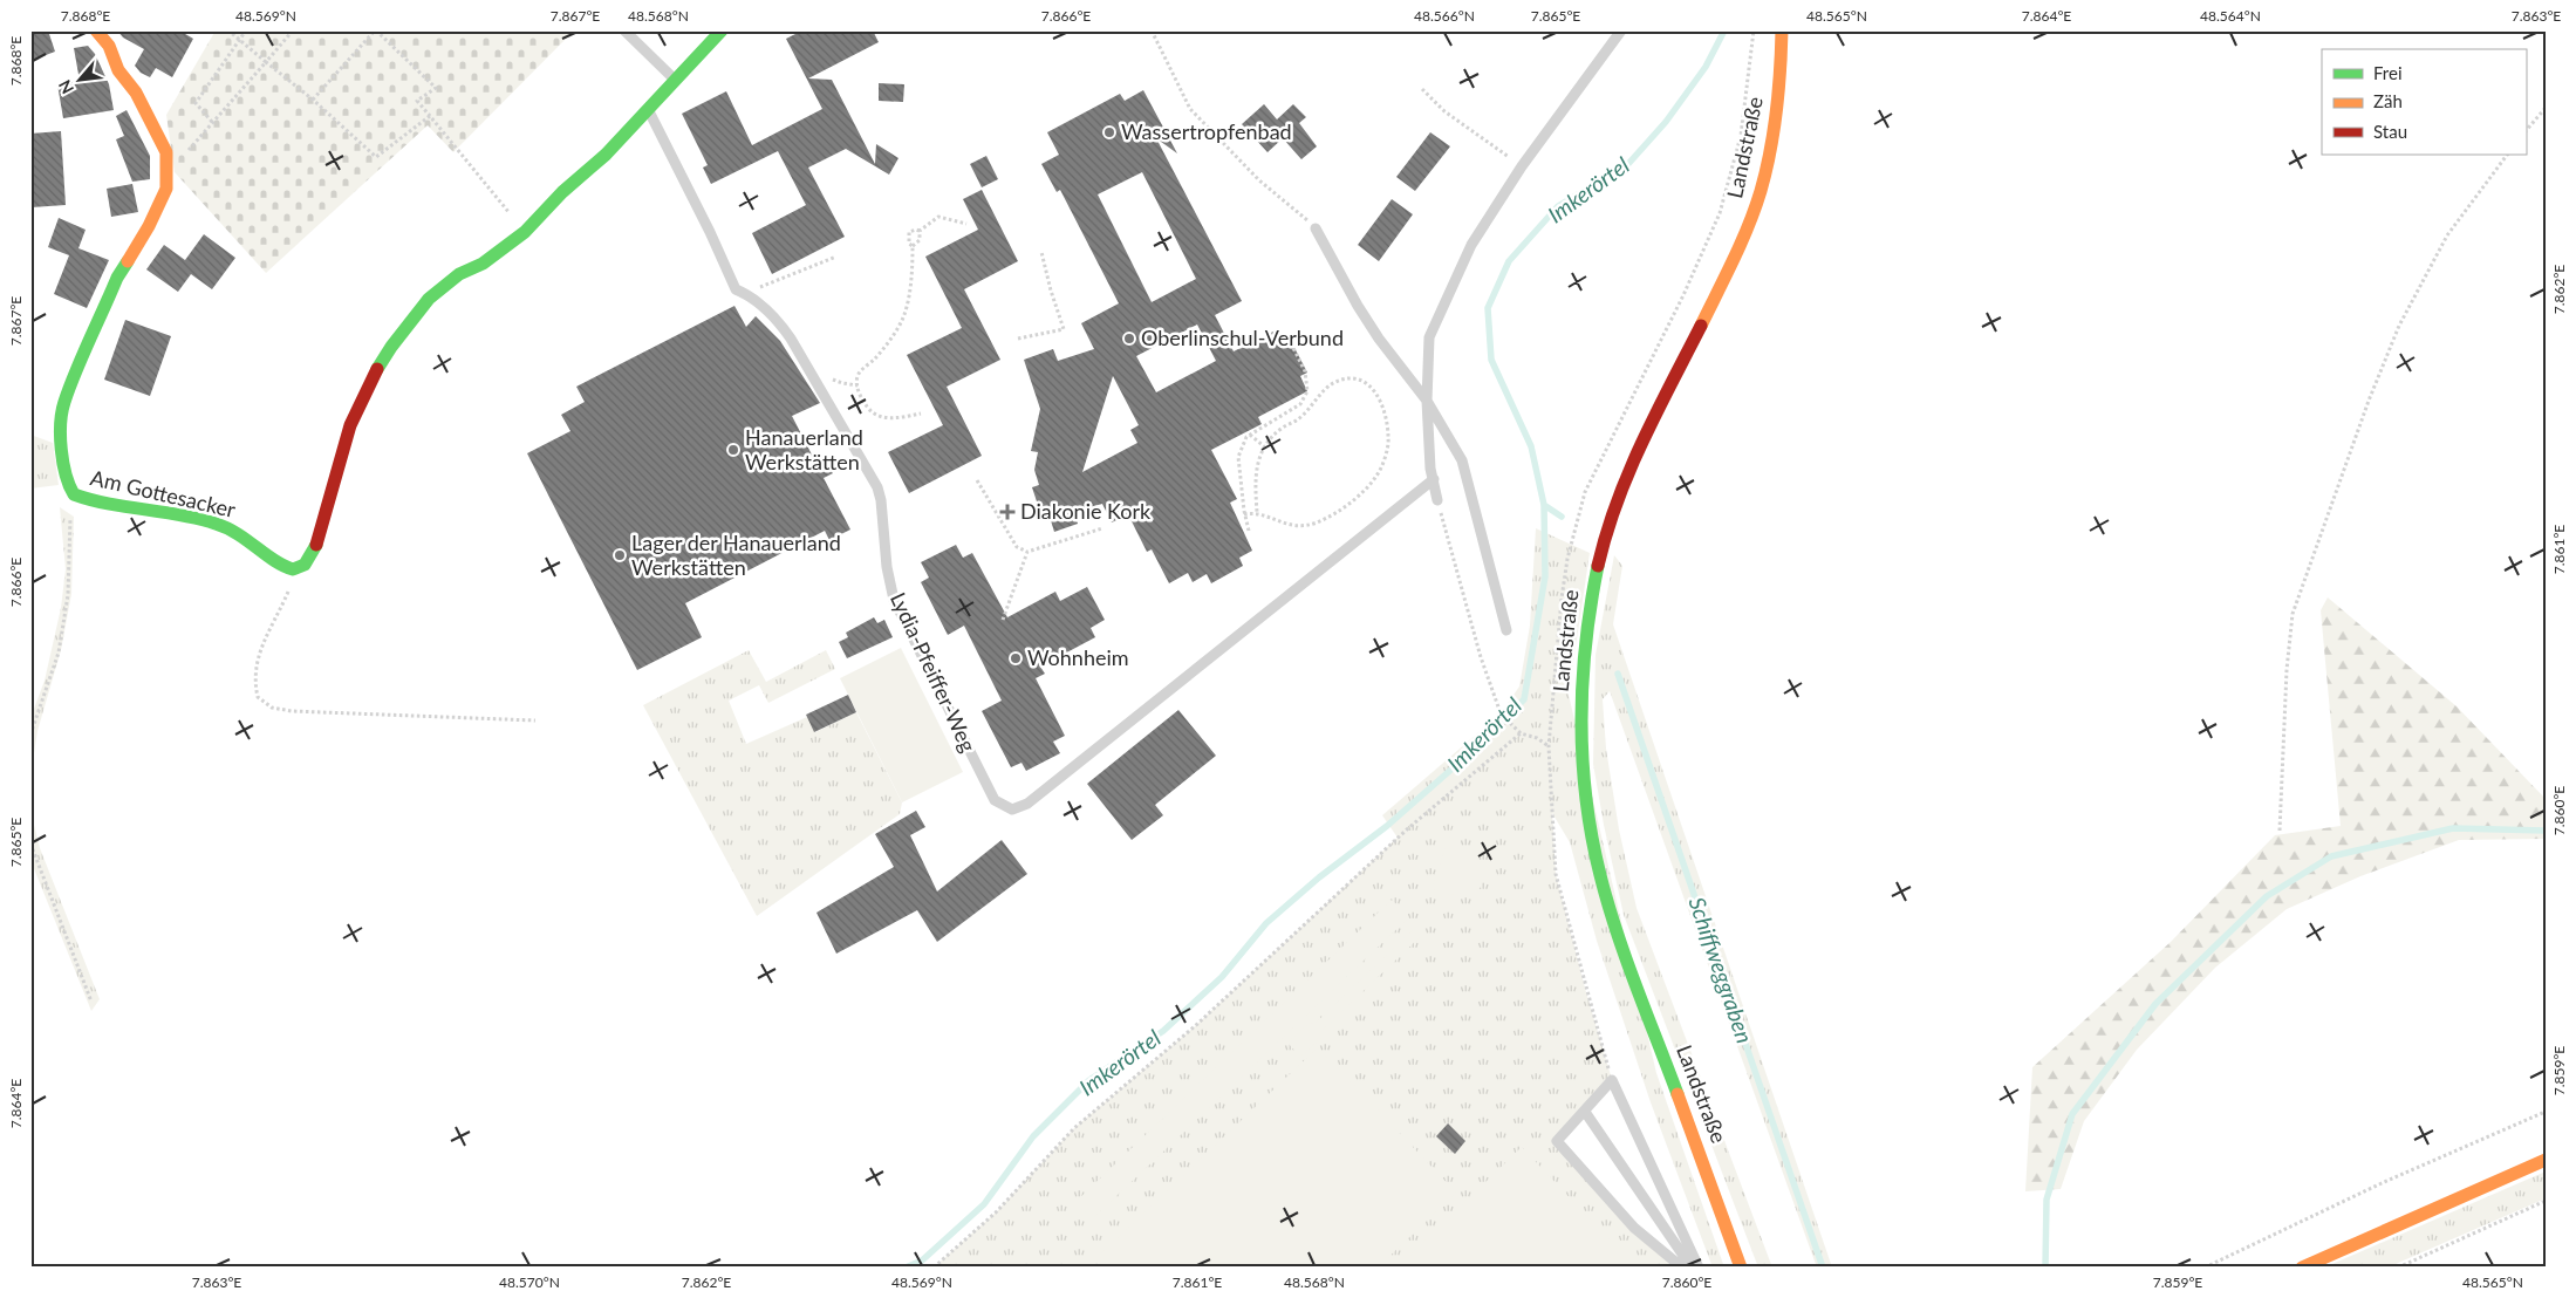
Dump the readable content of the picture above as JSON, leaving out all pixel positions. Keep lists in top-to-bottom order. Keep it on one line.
{"streets":{"main road":["Landstraße","Am Gottesacker"],"lane":["Lydia-Pfeiffer-Weg"]},"water":["Imkerörtel","Schiffweggraben"],"places":{"other":["Wassertropfenbad","Oberlinschul-Verbund","Hanauerland Werkstätten","Lager der Hanauerland Werkstätten","Wohnheim"],"health":["Diakonie Kork"]},"legend":["Frei","Zäh","Stau"],"north":"bottom left","coordinates":["7.868°E","48.569°N","7.867°E","48.568°N","7.866°E","48.566°N","7.865°E","48.565°N","7.864°E","48.564°N","7.863°E","7.862°E","7.861°E","7.860°E","7.859°E","48.570°N"]}
